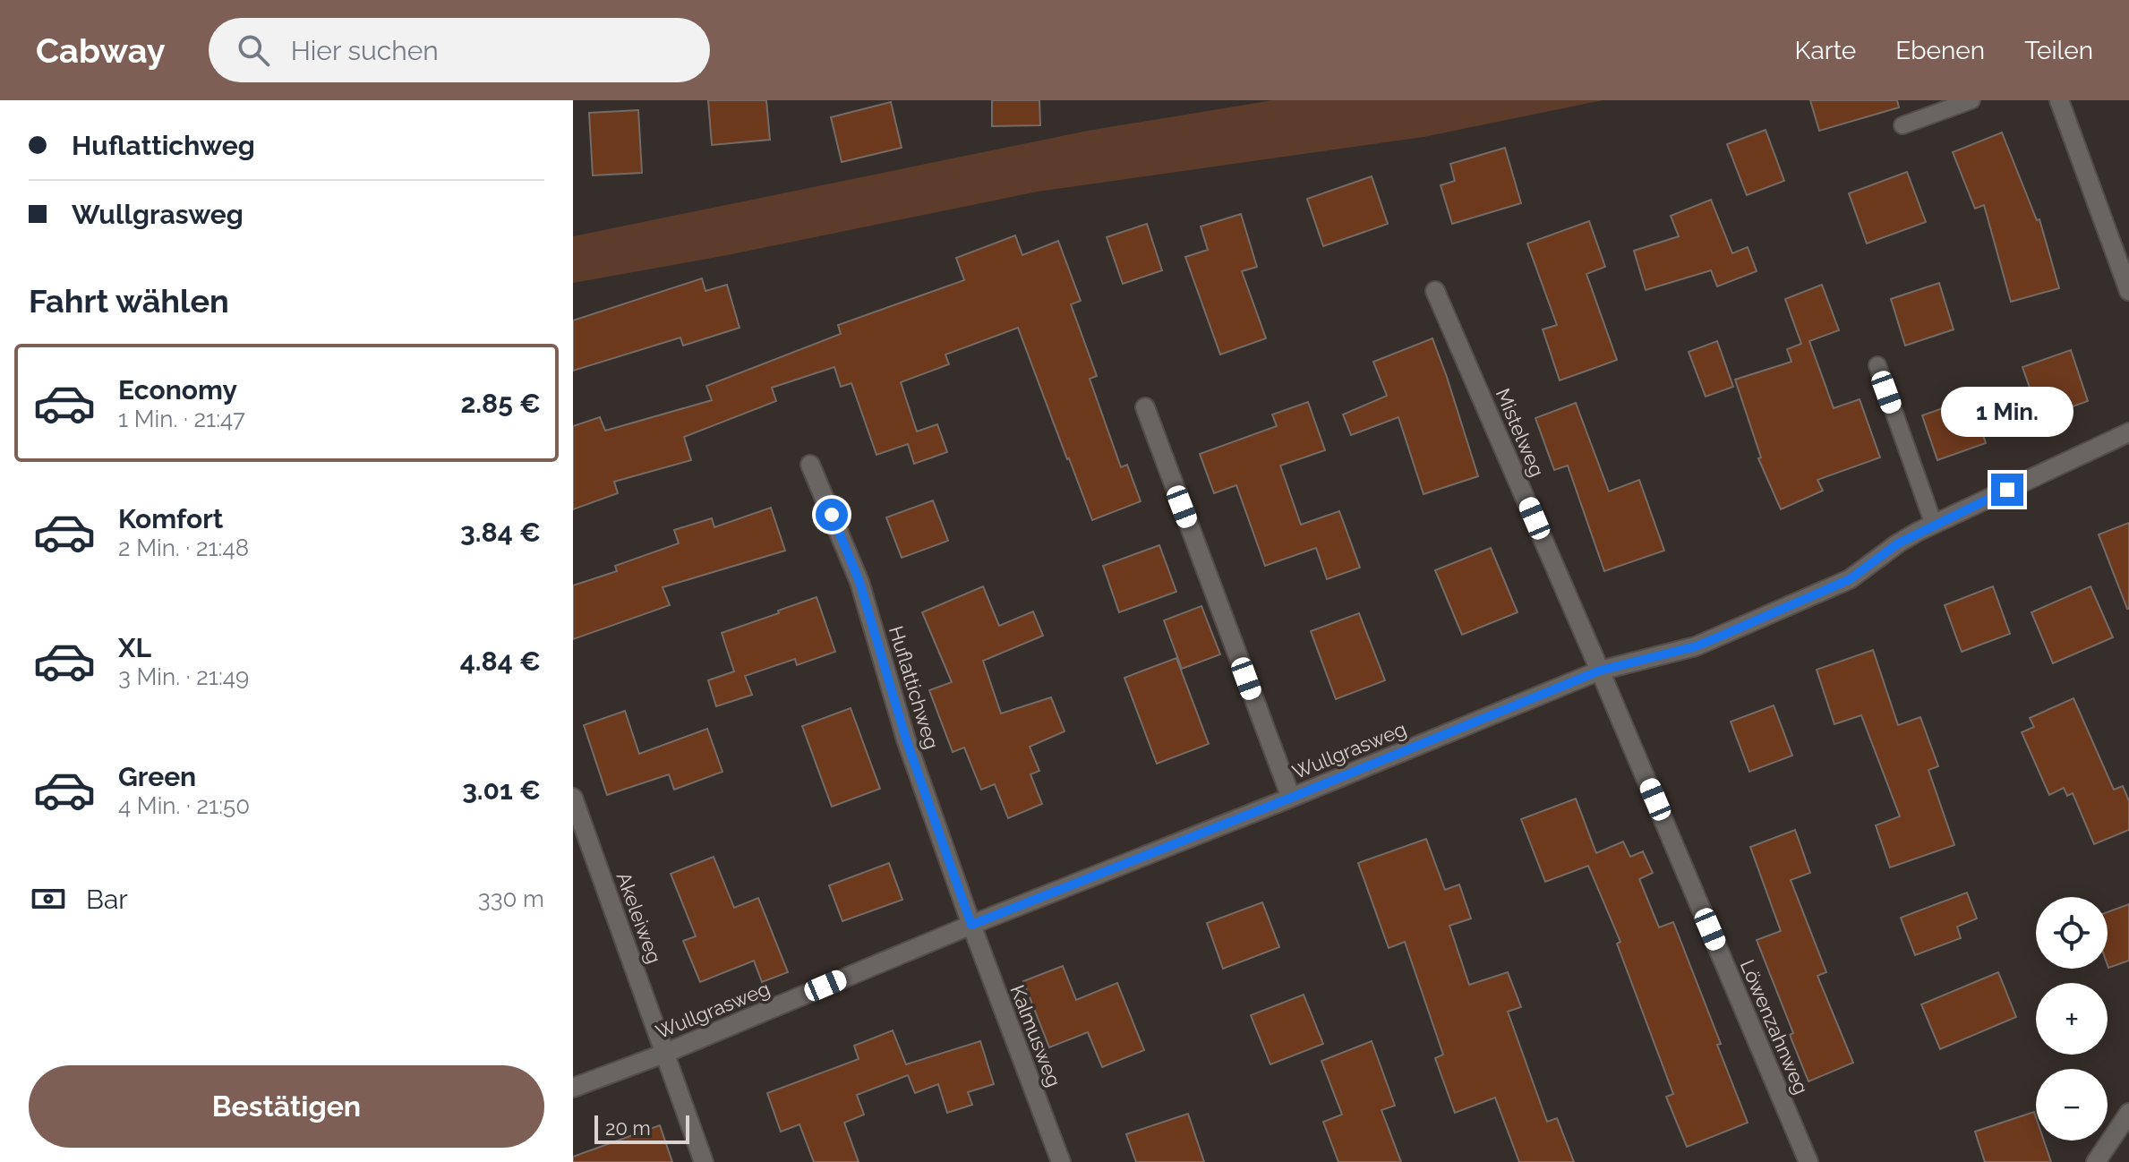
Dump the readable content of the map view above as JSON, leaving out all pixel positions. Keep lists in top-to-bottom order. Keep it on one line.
{"streets":{"street":["Mistelweg","Huflattichweg","Wullgrasweg","Akeleiweg","Löwenzahnweg","Kalmusweg"]},"crossings":[["Mistelweg","Wullgrasweg"],["Mistelweg","Löwenzahnweg"],["Huflattichweg","Wullgrasweg"],["Huflattichweg","Kalmusweg"],["Wullgrasweg","Akeleiweg"],["Wullgrasweg","Löwenzahnweg"],["Wullgrasweg","Kalmusweg"]],"scale_bar":"20 m","page":{"header":"Cabway","search":"Hier suchen","nav":["Karte","Ebenen","Teilen"],"banner":["Huflattichweg","Wullgrasweg"],"heading":"Fahrt wählen","list":[{"name":"Economy","note":"1 Min. · 21:47","value":"2.85 €"},{"name":"Komfort","note":"2 Min. · 21:48","value":"3.84 €"},{"name":"XL","note":"3 Min. · 21:49","value":"4.84 €"},{"name":"Green","note":"4 Min. · 21:50","value":"3.01 €"}],"bubble":"1 Min.","pay":["Bar","330 m"],"map_buttons":["+","−"],"buttons":"Bestätigen","scale":"20 m"}}
